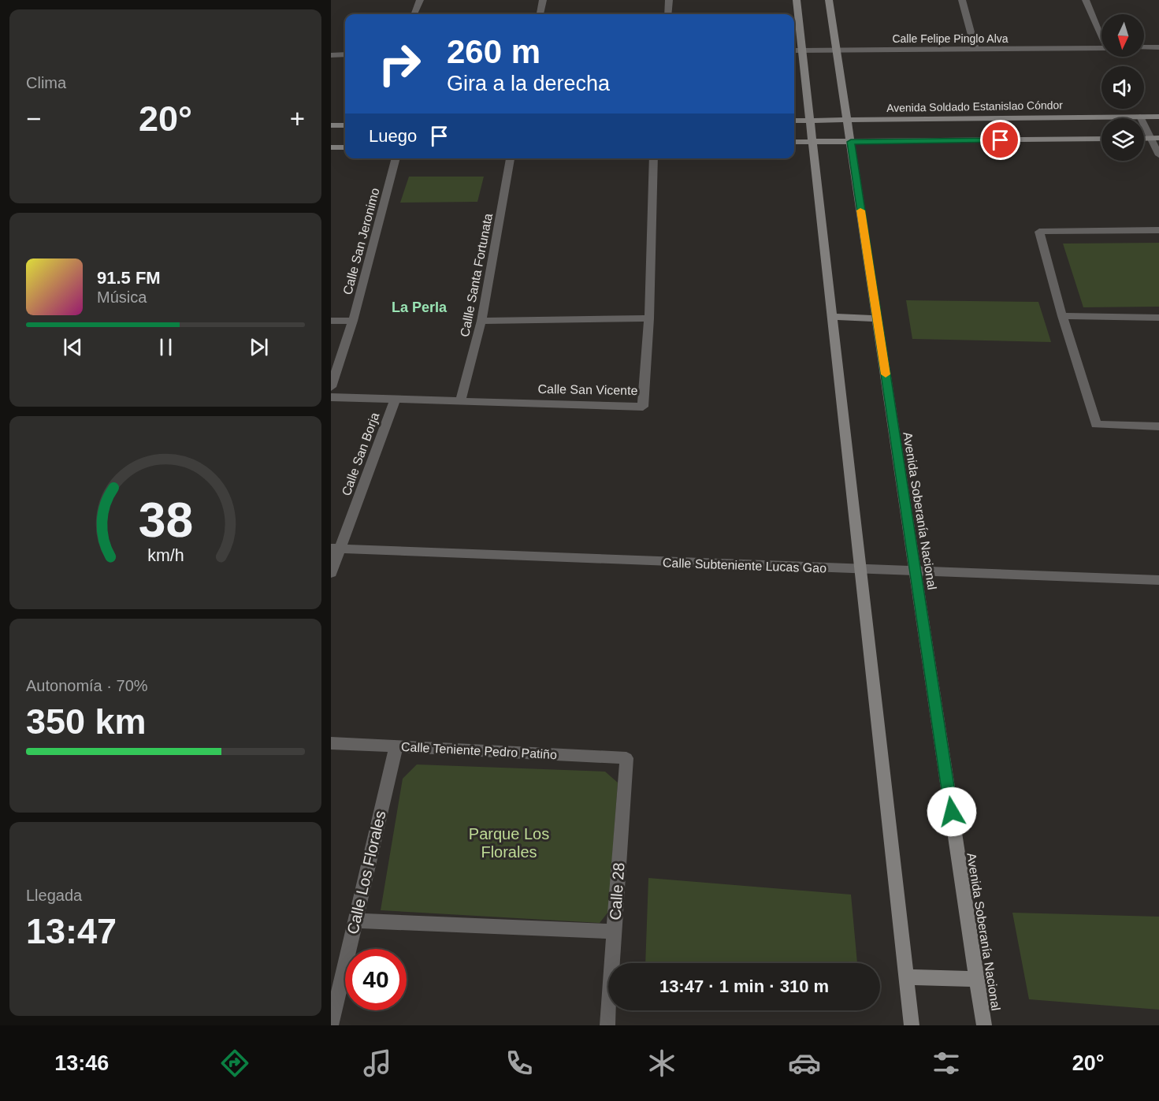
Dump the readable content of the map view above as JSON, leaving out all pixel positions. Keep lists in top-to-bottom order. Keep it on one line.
{"streets":{"street":["Calle Felipe Pinglo Alva","Avenida Soldado Estanislao Cóndor","Calle San Jeronimo","Callle Santa Fortunata","Calle San Vicente","Calle San Borja","Avenida Soberanía Nacional","Calle Subteniente Lucas Gao","Calle Teniente Pedro Patiño","Calle Los Florales","Calle 28"]},"crossings":[["Calle Felipe Pinglo Alva","Avenida Soberanía Nacional"],["Avenida Soldado Estanislao Cóndor","Avenida Soberanía Nacional"],["Callle Santa Fortunata","Calle San Vicente"],["Calle San Vicente","Calle San Borja"],["Calle San Borja","Calle Subteniente Lucas Gao"],["Avenida Soberanía Nacional","Calle Subteniente Lucas Gao"],["Calle Teniente Pedro Patiño","Calle Los Florales"],["Calle Teniente Pedro Patiño","Calle 28"]],"districts":["La Perla"],"parks":["Parque Los Florales"],"north":"bottom","page":{"tile":["Clima",["Autonomía · 70%","350 km"],["Llegada","13:47"]],"turn":["260 m","Gira a la derecha"],"heat":["−","20°","+"],"then":"Luego","song":["91.5 FM","Música"],"limit":"40","trip":"13:47 · 1 min · 310 m","tabs":["13:46","20°"],"gauge":["38","km/h"]}}
